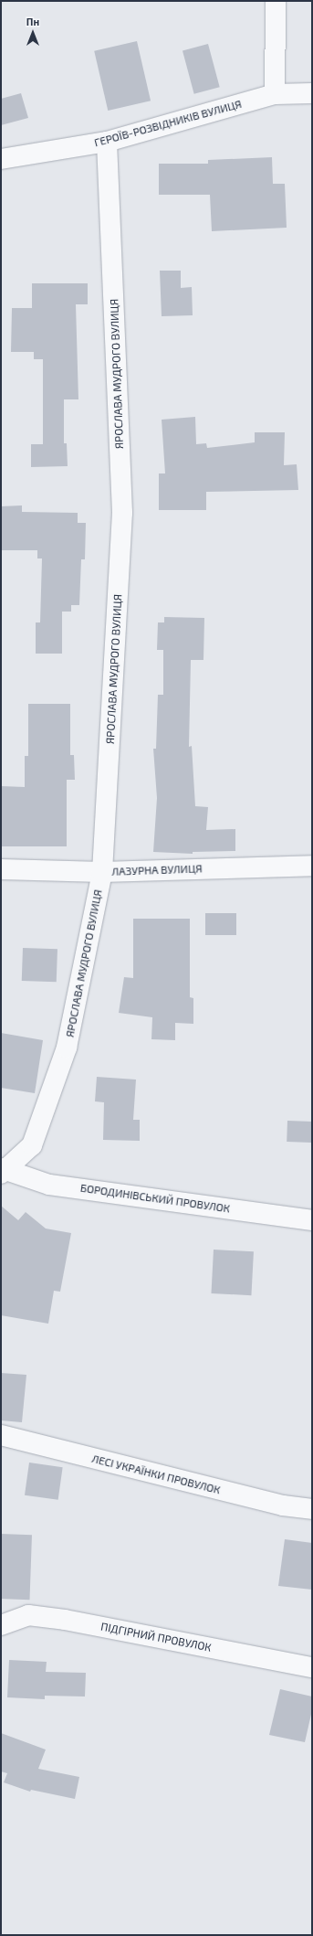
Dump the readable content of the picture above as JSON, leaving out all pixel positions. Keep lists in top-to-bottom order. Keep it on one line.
{"streets":{"street":["ГЕРОЇВ-РОЗВІДНИКІВ ВУЛИЦЯ","ЯРОСЛАВА МУДРОГО ВУЛИЦЯ","ЛАЗУРНА ВУЛИЦЯ","БОРОДИНІВСЬКИЙ ПРОВУЛОК","ЛЕСІ УКРАЇНКИ ПРОВУЛОК","ПІДГІРНИЙ ПРОВУЛОК"]},"crossings":[["ГЕРОЇВ-РОЗВІДНИКІВ ВУЛИЦЯ","ЯРОСЛАВА МУДРОГО ВУЛИЦЯ"],["ЯРОСЛАВА МУДРОГО ВУЛИЦЯ","ЛАЗУРНА ВУЛИЦЯ"],["ЯРОСЛАВА МУДРОГО ВУЛИЦЯ","БОРОДИНІВСЬКИЙ ПРОВУЛОК"]],"north":"top"}
